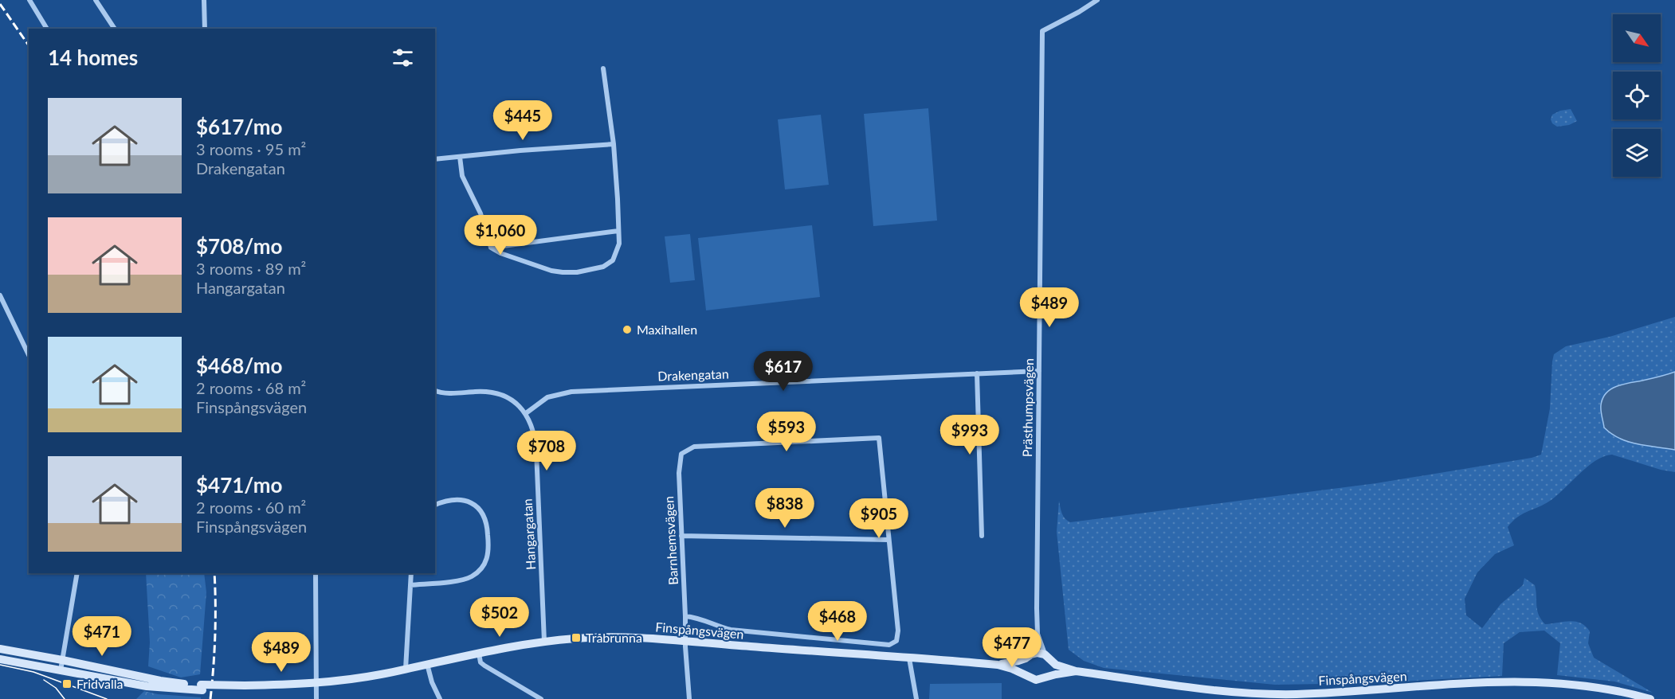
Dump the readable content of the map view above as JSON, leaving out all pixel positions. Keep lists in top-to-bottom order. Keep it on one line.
{"streets":{"main road":["Finspångsvägen"],"street":["Drakengatan","Prästhumpsvägen","Hangargatan","Barnhemsvägen"]},"crossings":[["Drakengatan","Prästhumpsvägen"],["Drakengatan","Hangargatan"],["Prästhumpsvägen","Finspångsvägen"],["Hangargatan","Finspångsvägen"],["Barnhemsvägen","Finspångsvägen"]],"places":{"other":["Maxihallen"],"transit":["Tråbrunna","Fridvalla"]},"north":"bottom right","page":{"heading":"14 homes","list":[{"name":"$617/mo","note":"3 rooms · 95 m² · Drakengatan"},{"name":"$708/mo","note":"3 rooms · 89 m² · Hangargatan"},{"name":"$468/mo","note":"2 rooms · 68 m² · Finspångsvägen"},{"name":"$471/mo","note":"2 rooms · 60 m² · Finspångsvägen"}],"price":["$445","$1,060","$489","$617","$593","$993","$708","$838","$905","$502","$468","$471","$477","$489"]}}
